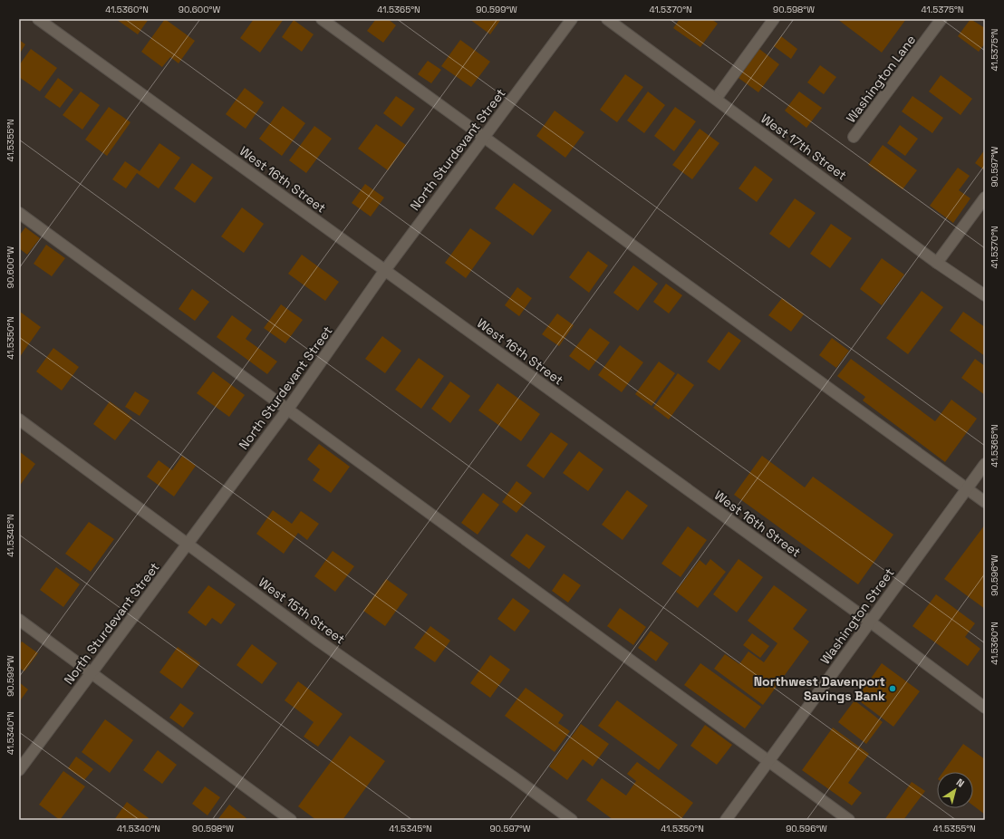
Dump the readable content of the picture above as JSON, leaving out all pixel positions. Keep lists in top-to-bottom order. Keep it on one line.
{"streets":{"street":["Washington Lane","West 17th Street","North Sturdevant Street","West 16th Street","West 15th Street","Washington Street"]},"crossings":[["North Sturdevant Street","West 16th Street"],["North Sturdevant Street","West 15th Street"],["West 16th Street","Washington Street"]],"places":["Northwest Davenport Savings Bank"],"north":"top right","coordinates":["41.5360°N","90.600°W","41.5365°N","90.599°W","41.5370°N","90.598°W","41.5375°N","41.5355°N","90.597°W","41.5350°N","41.5345°N","90.596°W","41.5340°N"]}
